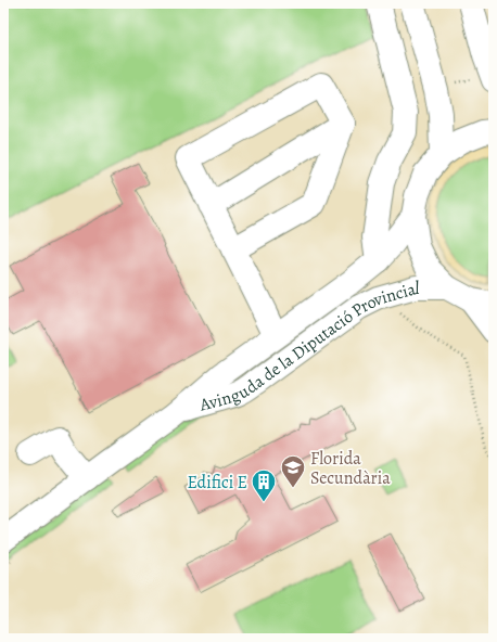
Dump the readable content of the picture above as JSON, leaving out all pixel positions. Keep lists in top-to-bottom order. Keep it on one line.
{"streets":{"street":["Avinguda de la Diputació Provincial"]},"places":{"school or university":["Florida Secundària"],"building":["Edifici E"]}}
